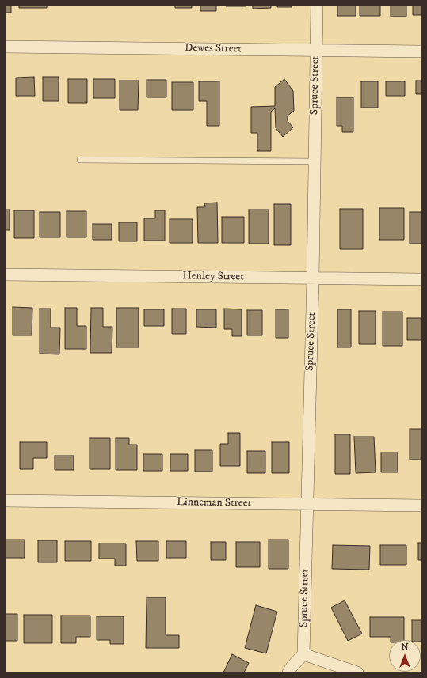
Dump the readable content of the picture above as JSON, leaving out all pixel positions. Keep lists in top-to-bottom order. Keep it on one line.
{"streets":{"street":["Dewes Street","Spruce Street","Henley Street","Linneman Street"]},"crossings":[["Dewes Street","Spruce Street"],["Spruce Street","Henley Street"],["Spruce Street","Linneman Street"]],"north":"top"}
